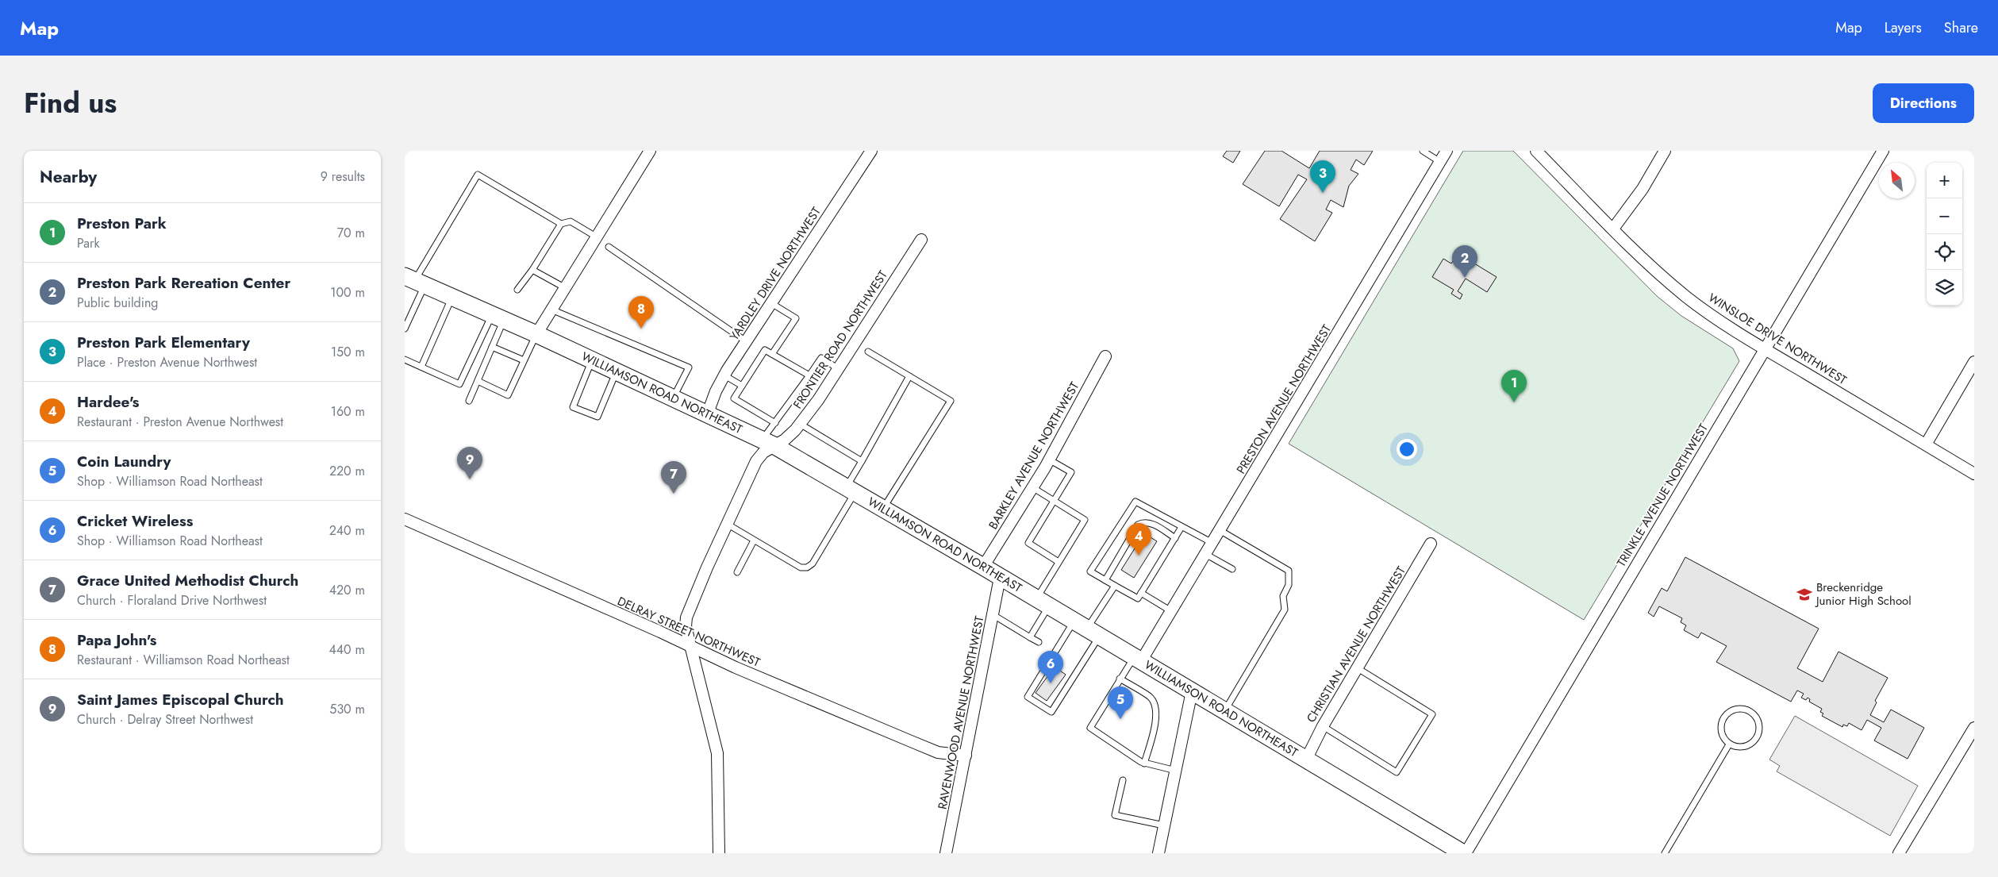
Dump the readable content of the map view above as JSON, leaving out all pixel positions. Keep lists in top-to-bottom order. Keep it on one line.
{"streets":{"main road":["WILLIAMSON ROAD NORTHEAST"],"street":["YARDLEY DRIVE NORTHWEST","WINSLOE DRIVE NORTHWEST","FRONTIER ROAD NORTHWEST","PRESTON AVENUE NORTHWEST","BARKLEY AVENUE NORTHWEST","TRINKLE AVENUE NORTHWEST","DELRAY STREET NORTHWEST","CHRISTIAN AVENUE NORTHWEST","RAVENWOOD AVENUE NORTHWEST"]},"crossings":[["YARDLEY DRIVE NORTHWEST","WILLIAMSON ROAD NORTHEAST"],["WINSLOE DRIVE NORTHWEST","TRINKLE AVENUE NORTHWEST"],["FRONTIER ROAD NORTHWEST","WILLIAMSON ROAD NORTHEAST"],["FRONTIER ROAD NORTHWEST","DELRAY STREET NORTHWEST"],["WILLIAMSON ROAD NORTHEAST","PRESTON AVENUE NORTHWEST"],["WILLIAMSON ROAD NORTHEAST","BARKLEY AVENUE NORTHWEST"],["WILLIAMSON ROAD NORTHEAST","TRINKLE AVENUE NORTHWEST"],["WILLIAMSON ROAD NORTHEAST","CHRISTIAN AVENUE NORTHWEST"],["WILLIAMSON ROAD NORTHEAST","RAVENWOOD AVENUE NORTHWEST"],["DELRAY STREET NORTHWEST","RAVENWOOD AVENUE NORTHWEST"]],"places":{"school or university":["Breckenridge Junior High School"]},"north":"top left","page":{"header":"Map","nav":["Map","Layers","Share"],"title":"Find us","buttons":"Directions","heading":["Nearby","9 results"],"pins":["3","2","8","1","9","7","4","6","5"],"map_buttons":["+","−"],"list":[{"mark":"1","name":"Preston Park","note":"Park","value":"70 m"},{"mark":"2","name":"Preston Park Rereation Center","note":"Public building","value":"100 m"},{"mark":"3","name":"Preston Park Elementary","note":"Place · Preston Avenue Northwest","value":"150 m"},{"mark":"4","name":"Hardee's","note":"Restaurant · Preston Avenue Northwest","value":"160 m"},{"mark":"5","name":"Coin Laundry","note":"Shop · Williamson Road Northeast","value":"220 m"},{"mark":"6","name":"Cricket Wireless","note":"Shop · Williamson Road Northeast","value":"240 m"},{"mark":"7","name":"Grace United Methodist Church","note":"Church · Floraland Drive Northwest","value":"420 m"},{"mark":"8","name":"Papa John's","note":"Restaurant · Williamson Road Northeast","value":"440 m"},{"mark":"9","name":"Saint James Episcopal Church","note":"Church · Delray Street Northwest","value":"530 m"}]}}
